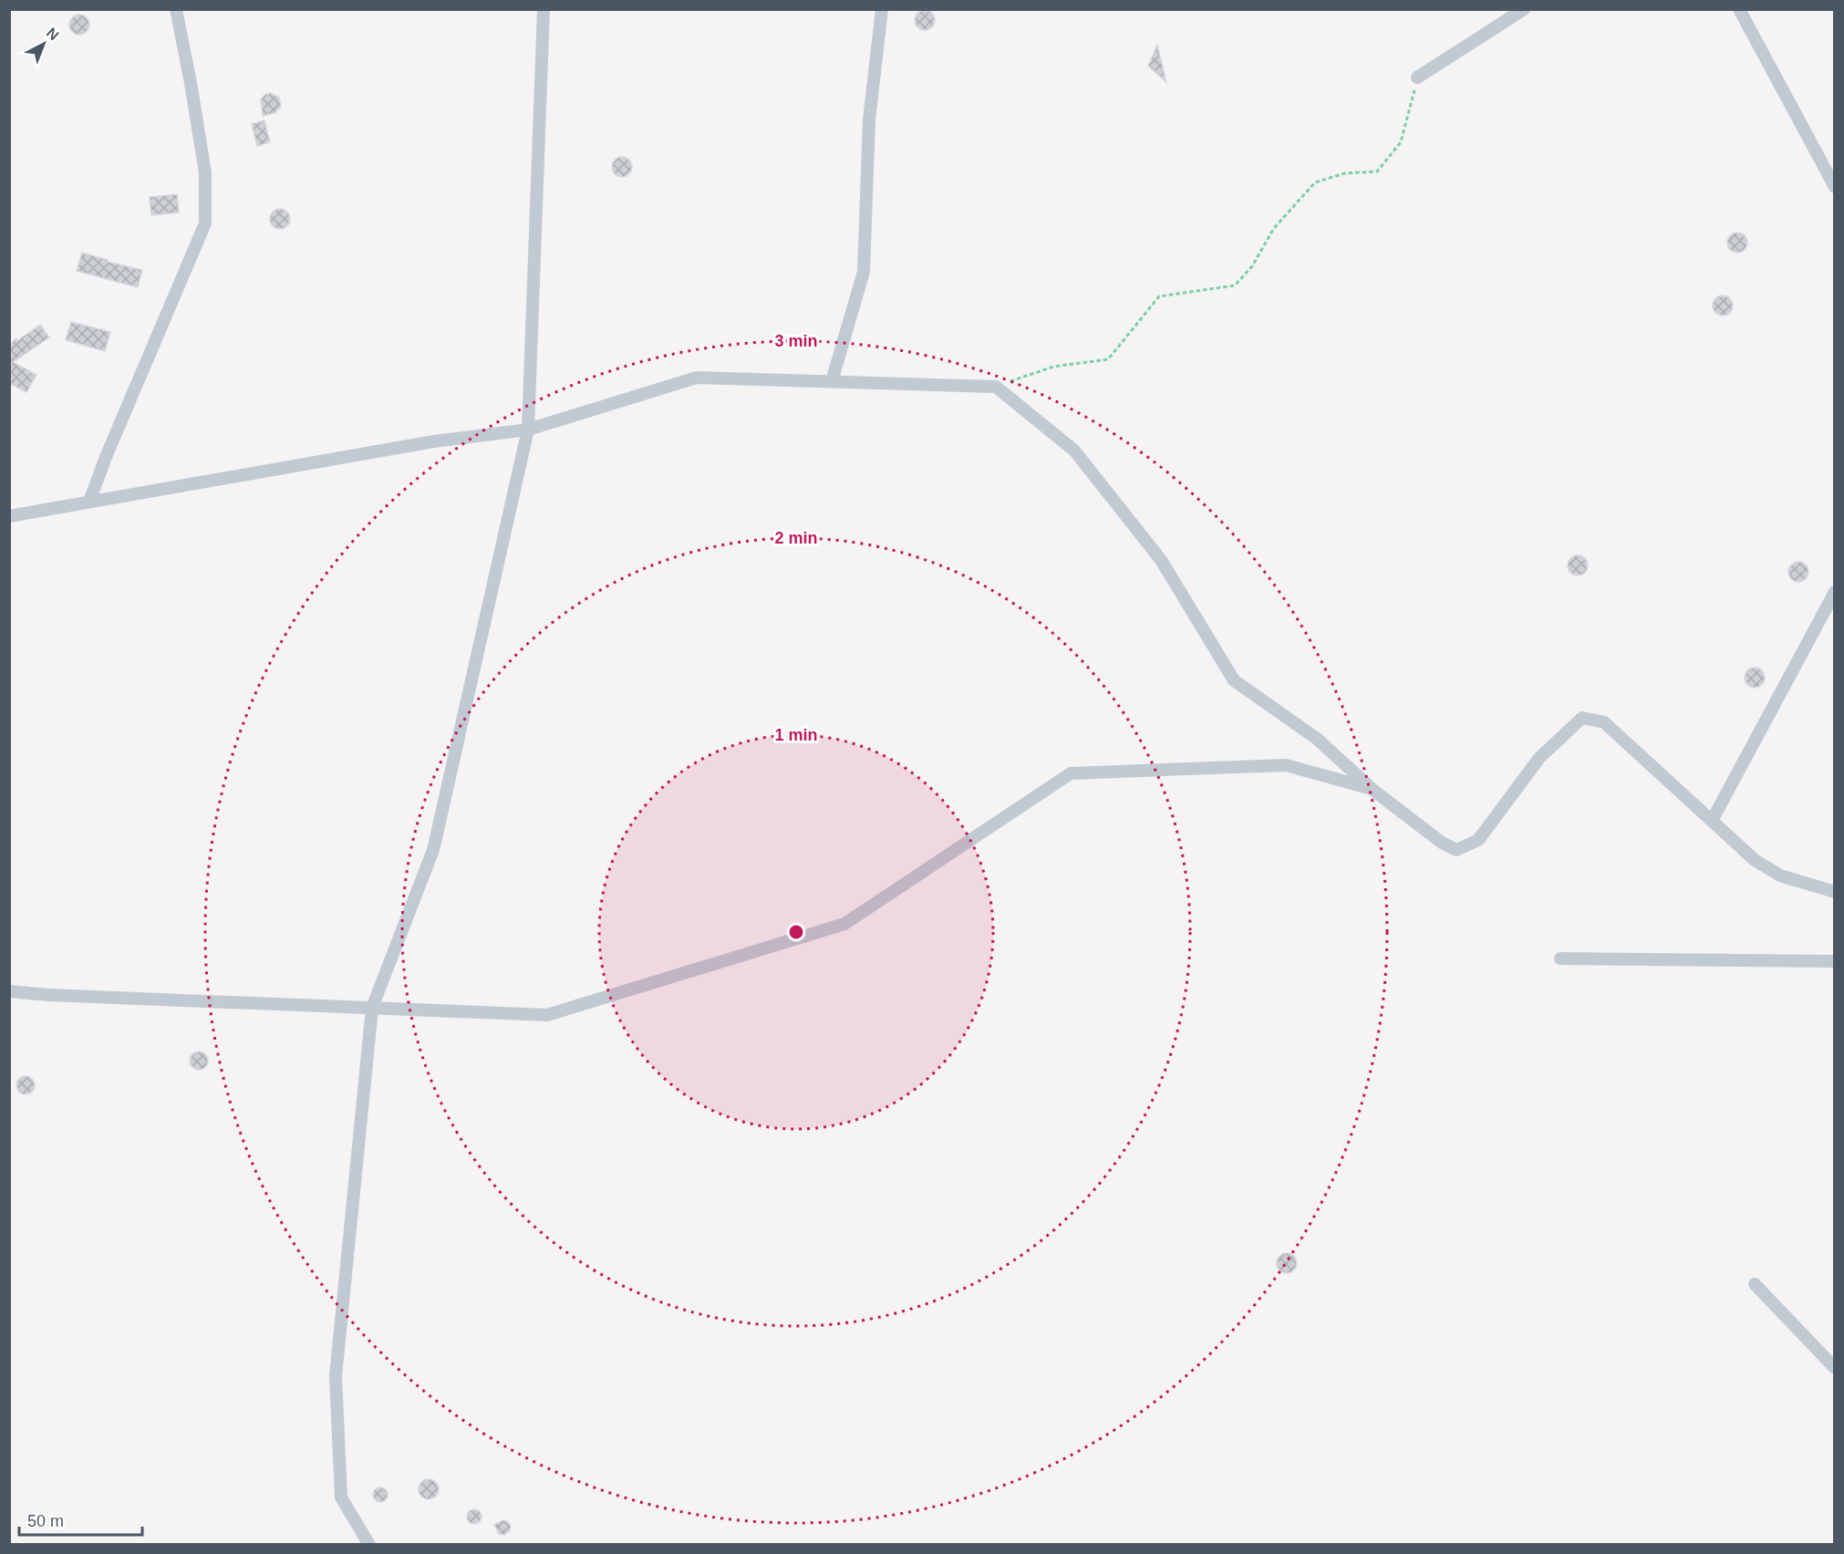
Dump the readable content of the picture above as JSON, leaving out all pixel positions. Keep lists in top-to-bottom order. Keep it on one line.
{"scale_bar":"50 m","north":"top right","rings":["3 min","2 min","1 min"]}
